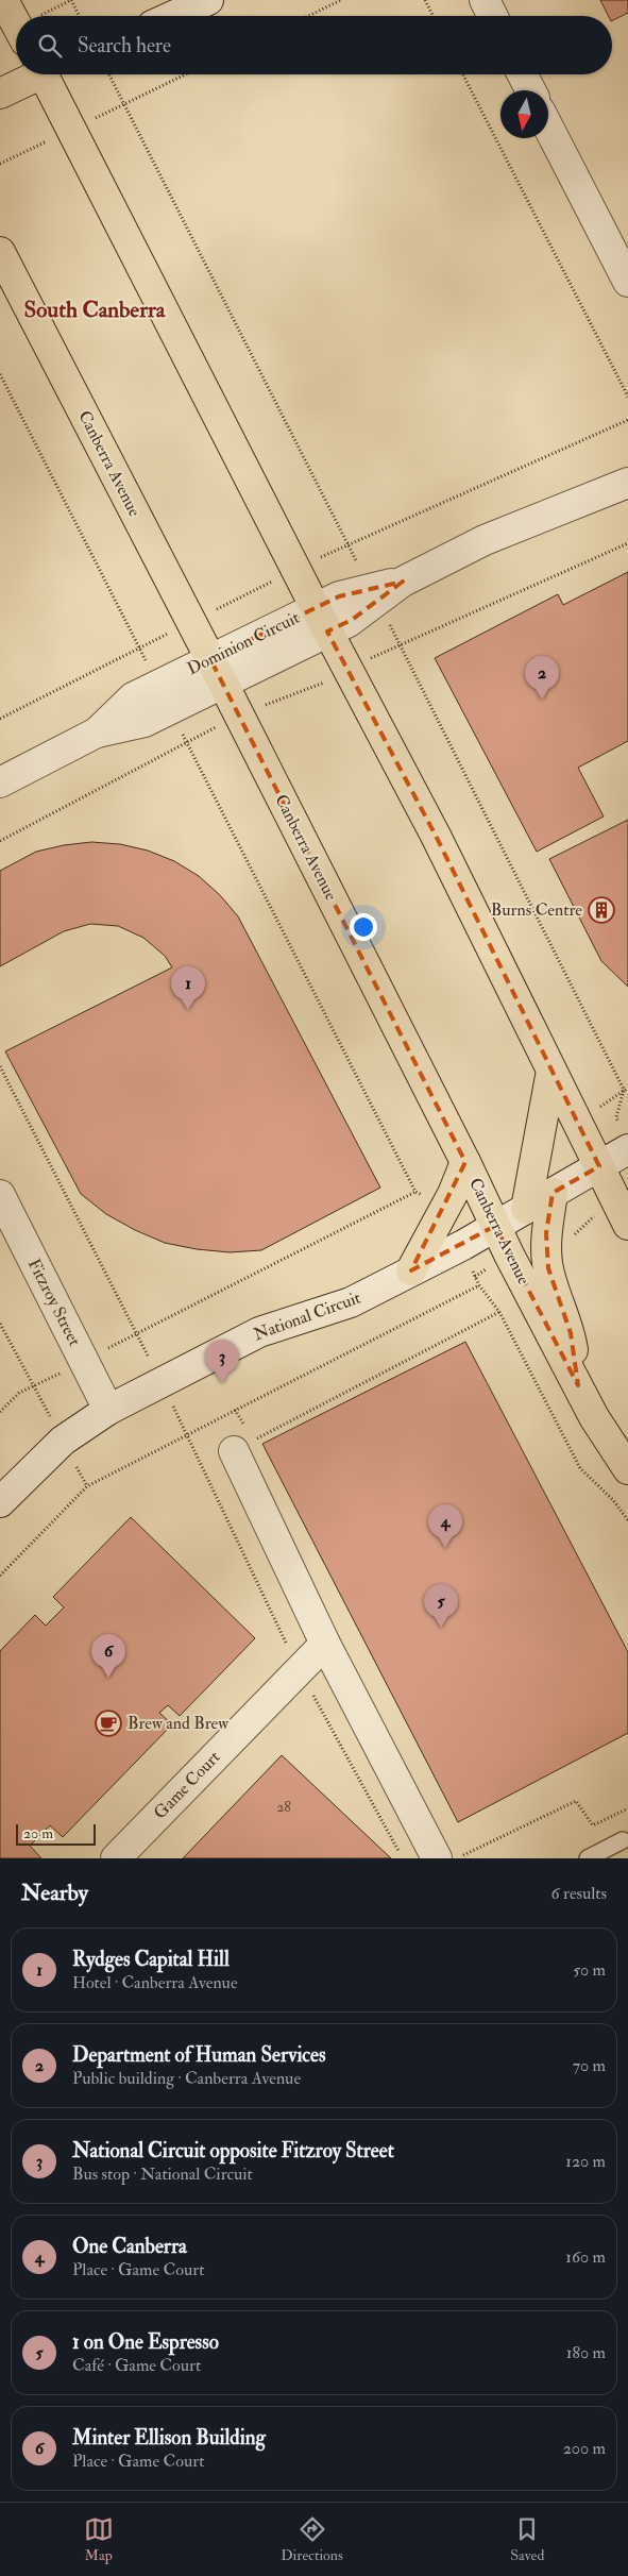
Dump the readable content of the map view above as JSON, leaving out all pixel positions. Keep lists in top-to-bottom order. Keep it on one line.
{"streets":{"highway":["Canberra Avenue"],"street":["Dominion Circuit","Fitzroy Street","National Circuit","Game Court"]},"crossings":[["Canberra Avenue","Dominion Circuit"],["Canberra Avenue","National Circuit"],["Fitzroy Street","National Circuit"]],"districts":["South Canberra"],"places":{"building":["Burns Centre"],"cafe":["Brew and Brew"]},"house_numbers":["28"],"scale_bar":"20 m","north":"bottom","page":{"search":"Search here","pins":["2","1","3","4","5","6"],"scale":"20 m","heading":["Nearby","6 results"],"list":[{"mark":"1","name":"Rydges Capital Hill","note":"Hotel · Canberra Avenue","value":"50 m"},{"mark":"2","name":"Department of Human Services","note":"Public building · Canberra Avenue","value":"70 m"},{"mark":"3","name":"National Circuit opposite Fitzroy Street","note":"Bus stop · National Circuit","value":"120 m"},{"mark":"4","name":"One Canberra","note":"Place · Game Court","value":"160 m"},{"mark":"5","name":"1 on One Espresso","note":"Café · Game Court","value":"180 m"},{"mark":"6","name":"Minter Ellison Building","note":"Place · Game Court","value":"200 m"}],"nav":["Map","Directions","Saved"]}}
